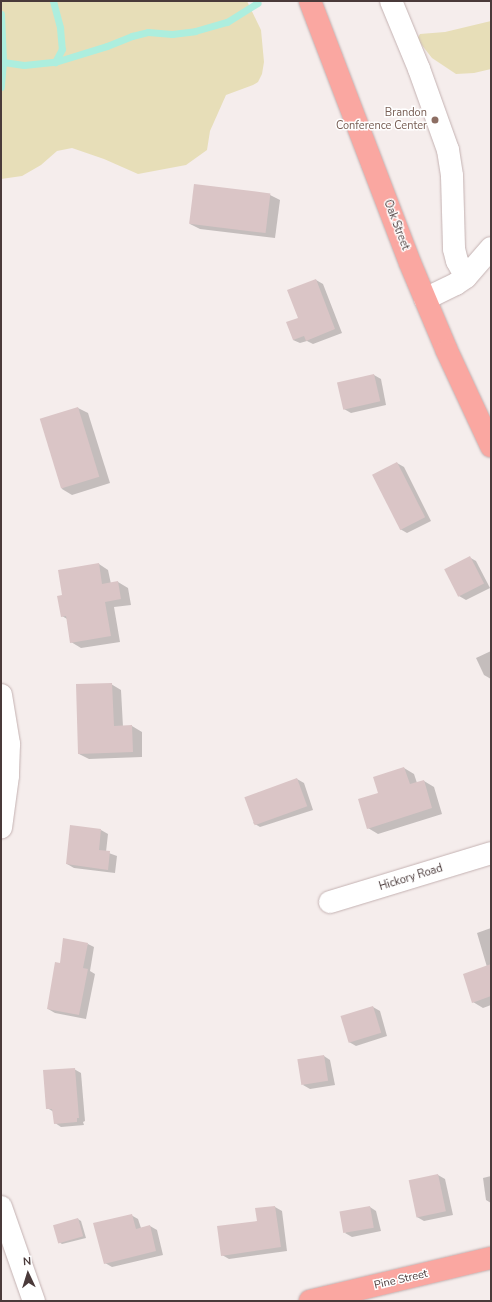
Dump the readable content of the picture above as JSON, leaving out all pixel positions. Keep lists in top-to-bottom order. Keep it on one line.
{"streets":{"main road":["Oak Street","Pine Street"],"street":["Hickory Road"]},"places":["Brandon Conference Center"],"north":"top"}
